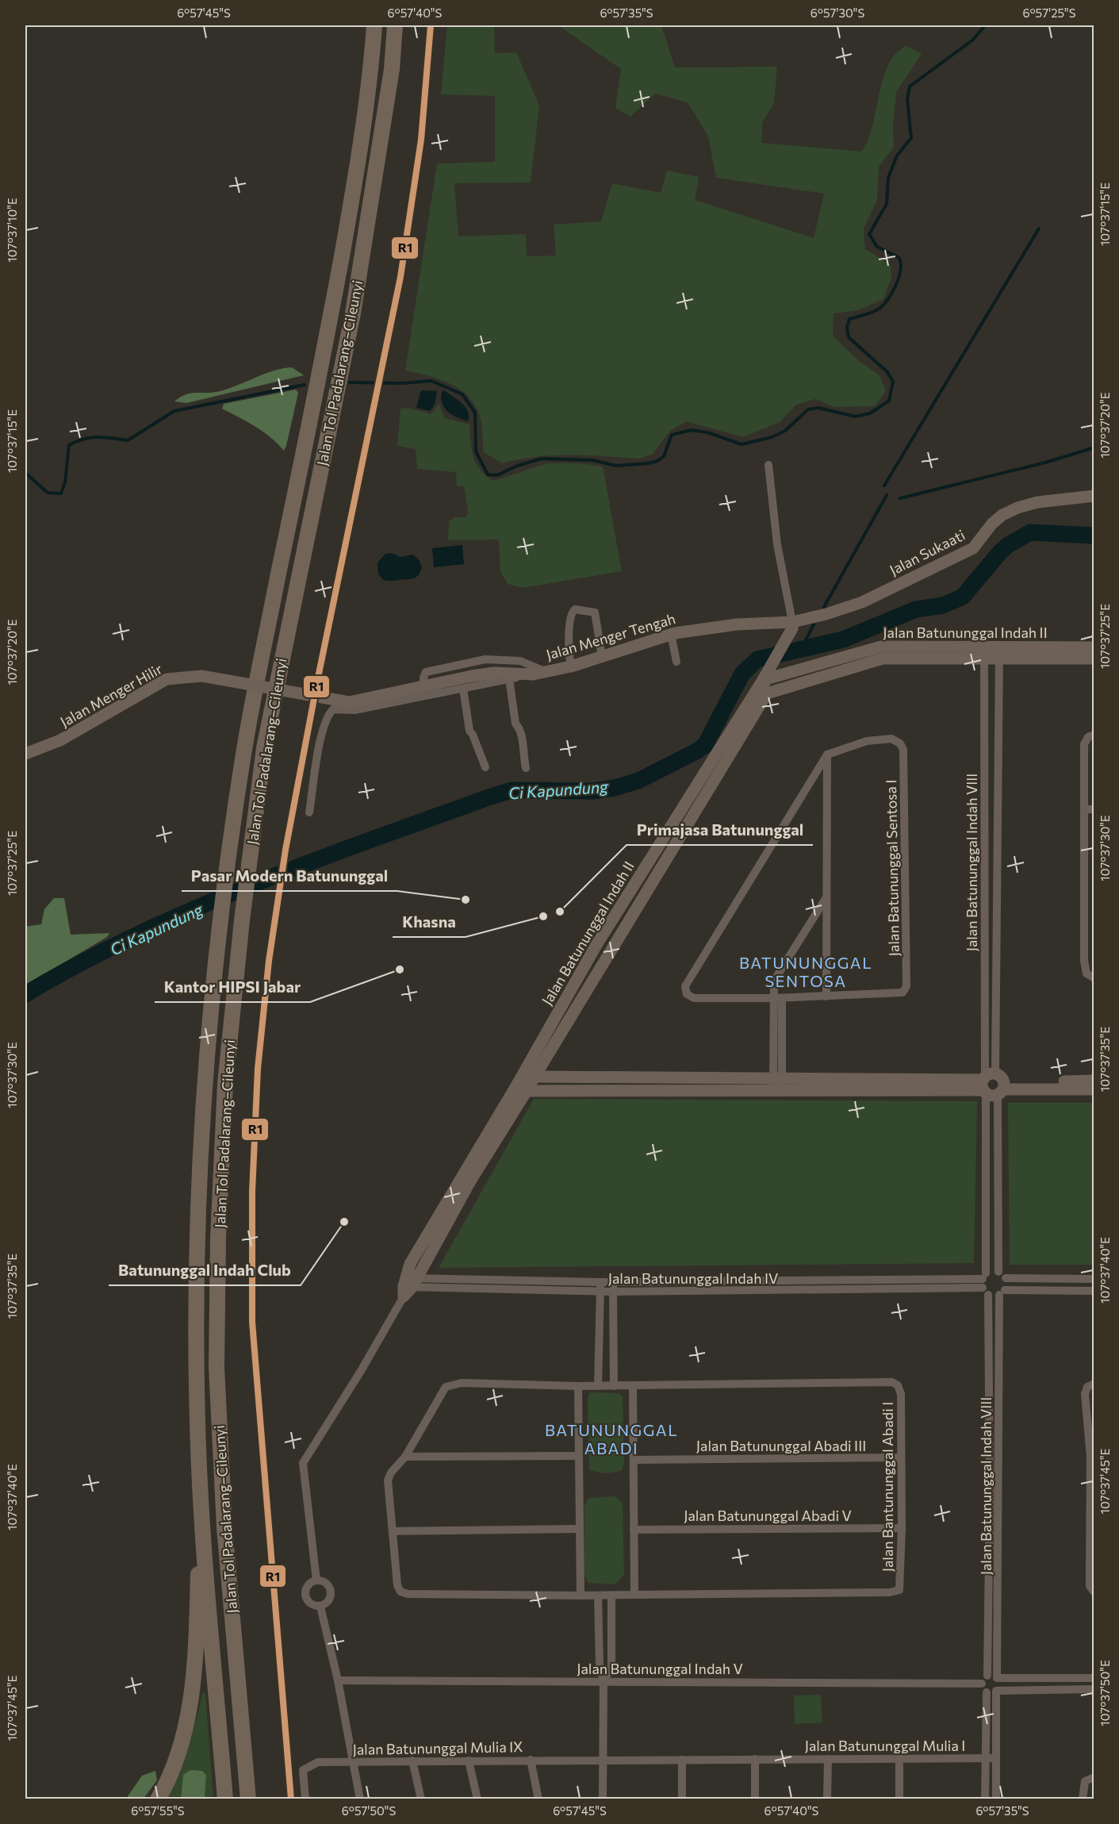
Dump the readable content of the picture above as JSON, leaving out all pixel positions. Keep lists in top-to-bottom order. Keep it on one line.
{"streets":{"highway":["Jalan Tol Padalarang–Cileunyi"],"street":["Jalan Sukaati","Jalan Batununggal Indah II","Jalan Menger Tengah","Jalan Menger Hilir","Jalan Batununggal Indah VIII","Jalan Batununggal Sentosa I","Jalan Batununggal Indah IV","Jalan Batununggal Abadi III","Jalan Bantununggal Abadi I","Jalan Batununggal Abadi V","Jalan Batununggal Indah V","Jalan Batununggal Mulia I","Jalan Batununggal Mulia IX"]},"crossings":[["Jalan Sukaati","Jalan Menger Tengah"],["Jalan Batununggal Indah II","Jalan Batununggal Indah VIII"],["Jalan Batununggal Indah II","Jalan Batununggal Indah IV"],["Jalan Menger Tengah","Jalan Menger Hilir"],["Jalan Batununggal Indah VIII","Jalan Batununggal Indah IV"],["Jalan Batununggal Indah VIII","Jalan Batununggal Indah V"],["Jalan Batununggal Abadi III","Jalan Bantununggal Abadi I"],["Jalan Bantununggal Abadi I","Jalan Batununggal Abadi V"],["Jalan Batununggal Mulia I","Jalan Batununggal Mulia IX"]],"districts":["BATUNUNGGAL SENTOSA","BATUNUNGGAL ABADI"],"water":["Ci Kapundung"],"places":["Pasar Modern Batununggal","Primajasa Batununggal","Khasna","Kantor HIPSI Jabar","Batununggal Indah Club"],"lines":["transit line R1"],"coordinates":["6°57'45\"S","6°57'40\"S","6°57'35\"S","6°57'30\"S","6°57'25\"S","107°37'15\"E","107°37'10\"E","107°37'20\"E","107°37'25\"E","107°37'30\"E","107°37'35\"E","107°37'40\"E","107°37'45\"E","107°37'50\"E","6°57'55\"S","6°57'50\"S"]}
